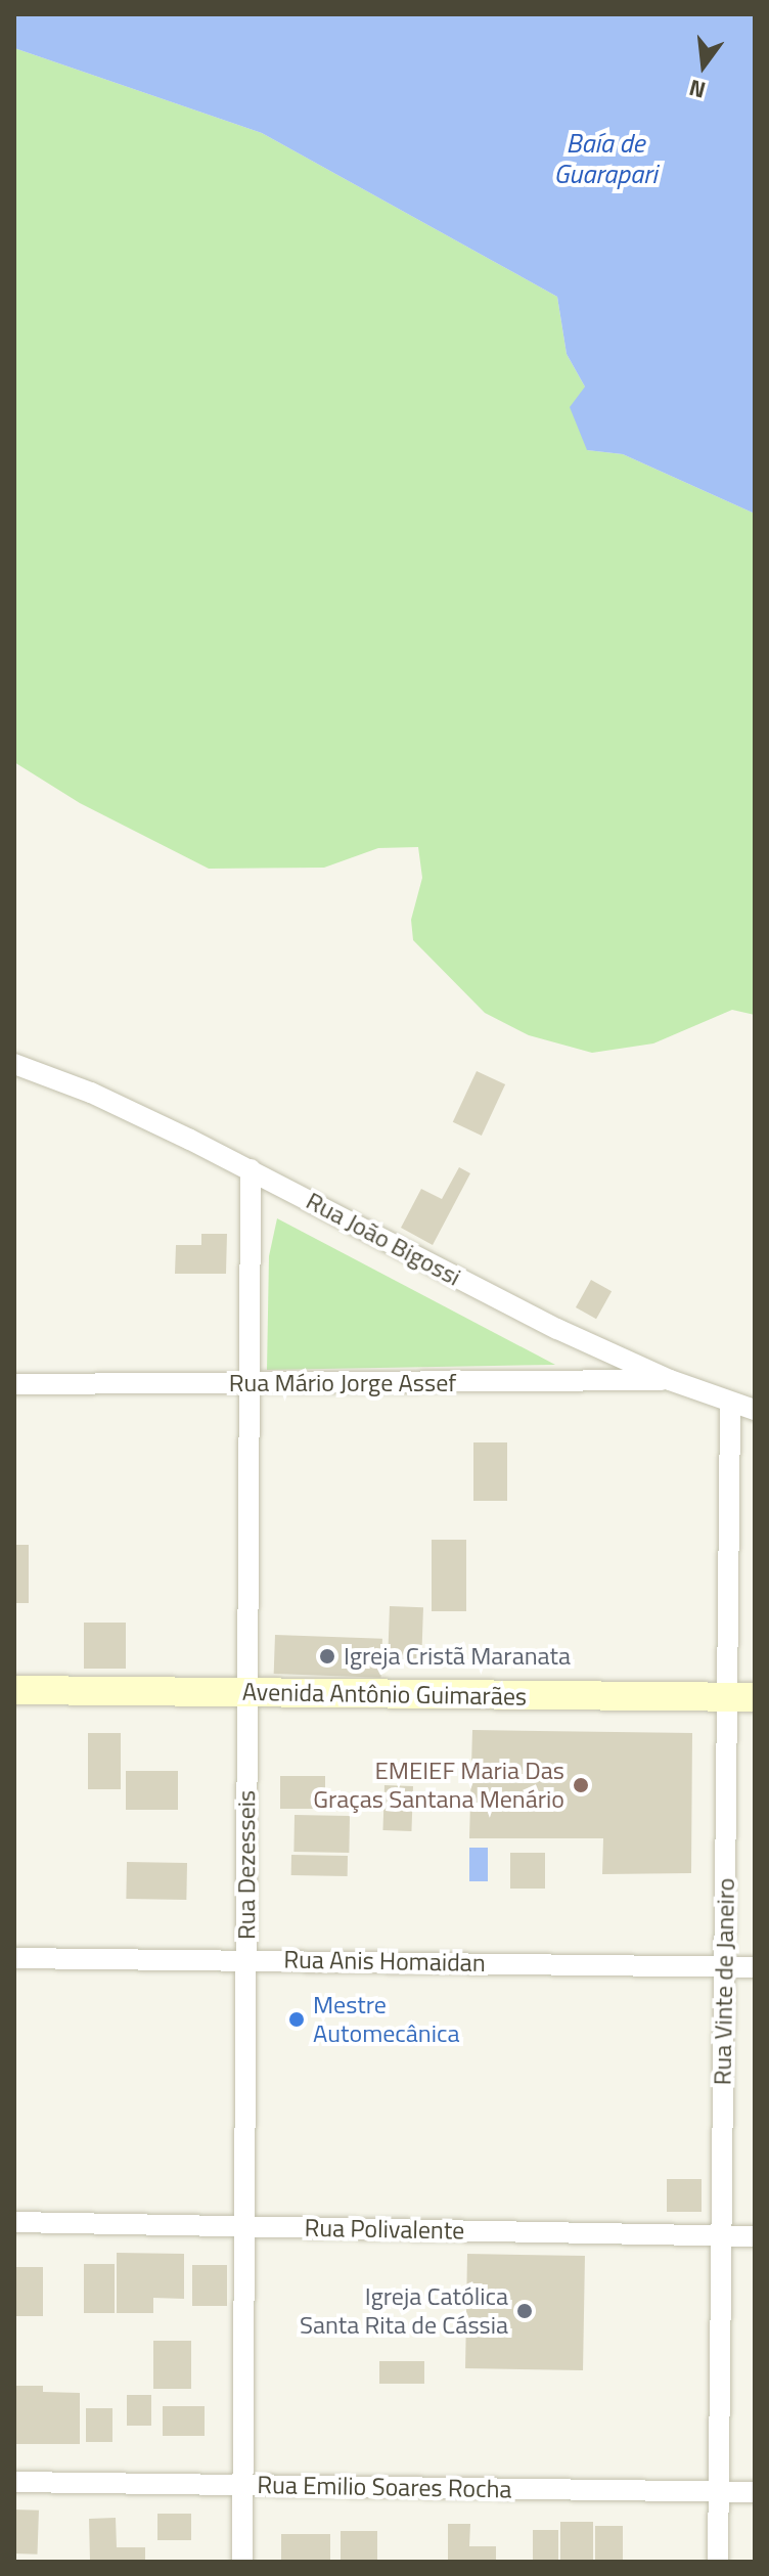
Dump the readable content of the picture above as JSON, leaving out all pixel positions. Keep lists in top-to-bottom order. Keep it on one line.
{"streets":{"street":["Rua João Bigossi","Rua Mário Jorge Assef","Avenida Antônio Guimarães","Rua Dezesseis","Rua Anis Homaidan","Rua Vinte de Janeiro","Rua Polivalente","Rua Emilio Soares Rocha"]},"crossings":[["Rua João Bigossi","Rua Mário Jorge Assef"],["Rua João Bigossi","Rua Dezesseis"],["Rua João Bigossi","Rua Vinte de Janeiro"],["Rua Mário Jorge Assef","Rua Dezesseis"],["Avenida Antônio Guimarães","Rua Dezesseis"],["Avenida Antônio Guimarães","Rua Vinte de Janeiro"],["Rua Dezesseis","Rua Anis Homaidan"],["Rua Dezesseis","Rua Polivalente"],["Rua Dezesseis","Rua Emilio Soares Rocha"],["Rua Anis Homaidan","Rua Vinte de Janeiro"],["Rua Vinte de Janeiro","Rua Polivalente"],["Rua Vinte de Janeiro","Rua Emilio Soares Rocha"]],"water":["Baía de Guarapari"],"places":["Igreja Cristã Maranata","EMEIEF Maria Das Graças Santana Menário","Mestre Automecânica","Igreja Católica Santa Rita de Cássia"],"north":"bottom"}
